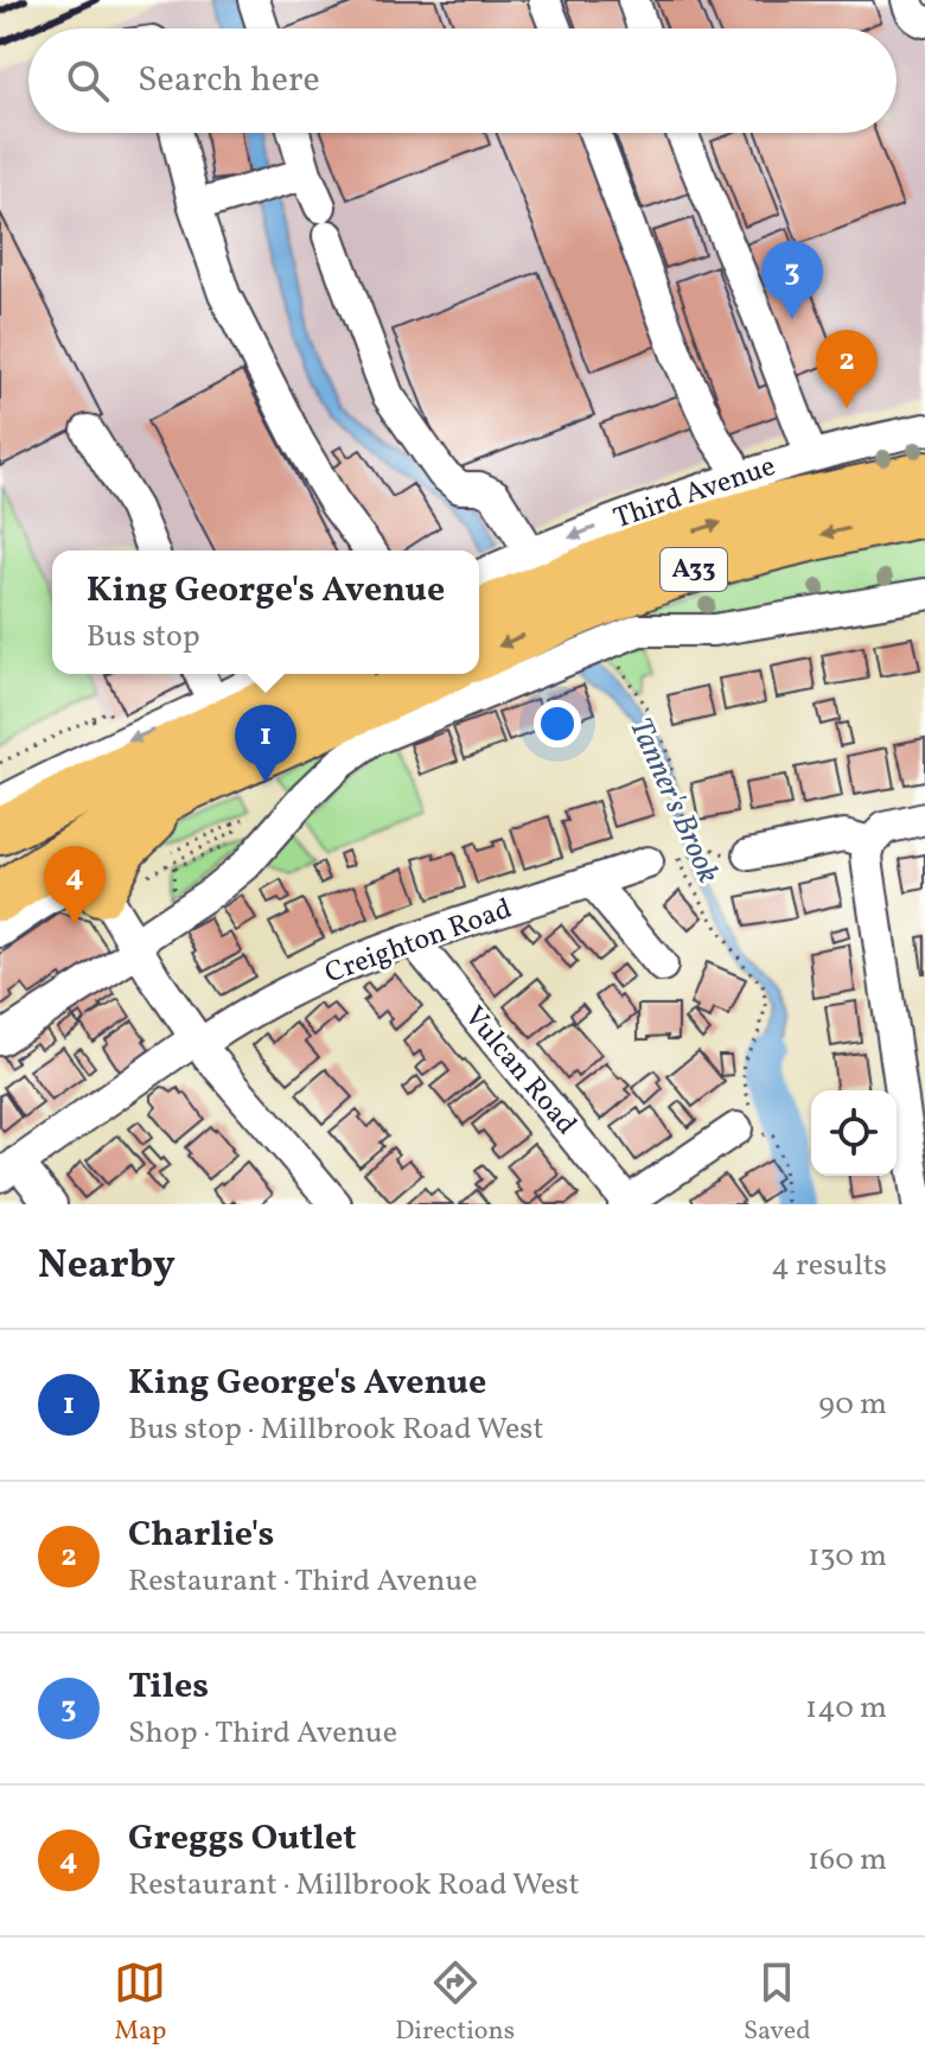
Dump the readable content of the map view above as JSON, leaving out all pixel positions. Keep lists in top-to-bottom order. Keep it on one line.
{"streets":{"highway":["A33"],"street":["Third Avenue","Creighton Road","Vulcan Road"]},"crossings":[["Creighton Road","Vulcan Road"]],"water":["Tanner's Brook"],"page":{"search":"Search here","pins":["3","2","1","4"],"popup":["King George's Avenue","Bus stop"],"heading":["Nearby","4 results"],"list":[{"mark":"1","name":"King George's Avenue","note":"Bus stop · Millbrook Road West","value":"90 m"},{"mark":"2","name":"Charlie's","note":"Restaurant · Third Avenue","value":"130 m"},{"mark":"3","name":"Tiles","note":"Shop · Third Avenue","value":"140 m"},{"mark":"4","name":"Greggs Outlet","note":"Restaurant · Millbrook Road West","value":"160 m"}],"nav":["Map","Directions","Saved"]}}
